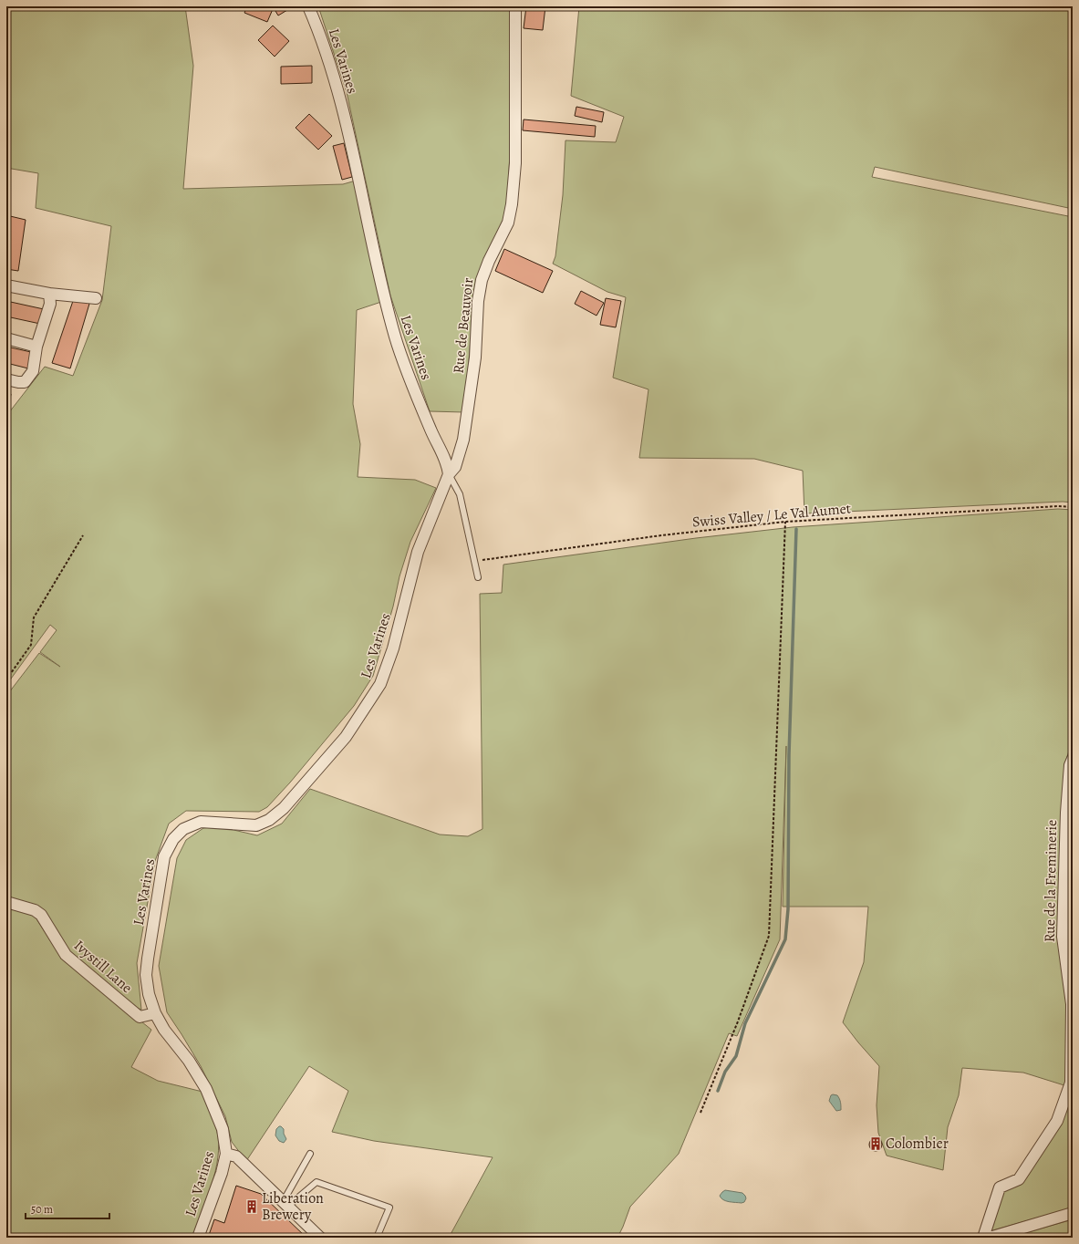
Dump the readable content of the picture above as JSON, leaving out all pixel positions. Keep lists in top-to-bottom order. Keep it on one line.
{"streets":{"street":["Les Varines","Rue de Beauvoir","Rue de la Freminerie","Ivystill Lane"],"path":["Swiss Valley / Le Val Aumet"]},"crossings":[["Les Varines","Rue de Beauvoir"],["Les Varines","Ivystill Lane"]],"places":{"building":["Colombier","Liberation Brewery"]},"scale_bar":"50 m"}
